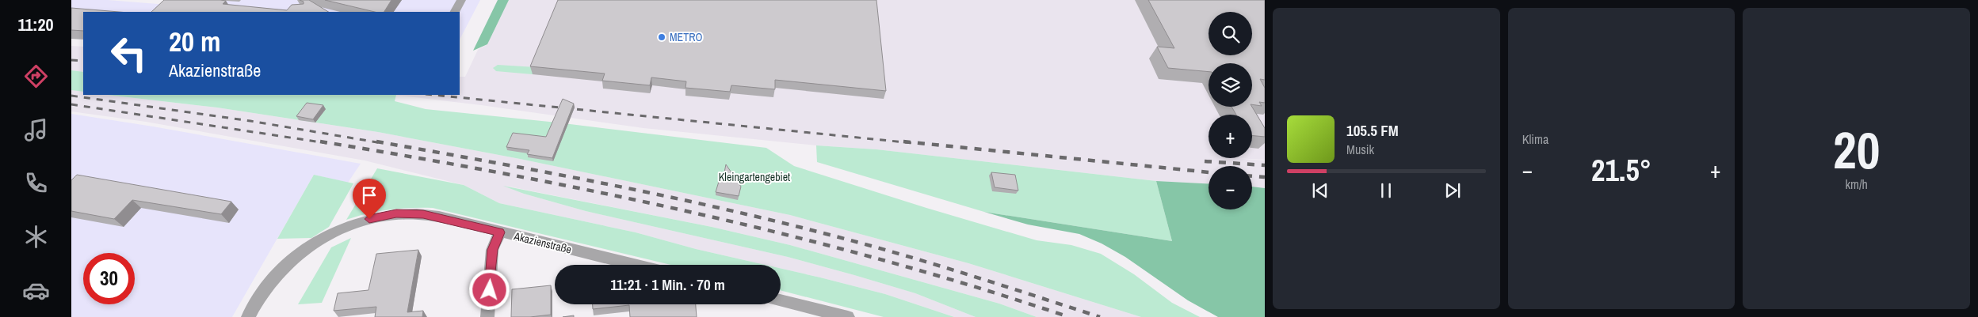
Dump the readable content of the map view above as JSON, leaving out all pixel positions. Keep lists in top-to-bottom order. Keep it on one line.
{"streets":{"street":["Akazienstraße"]},"parks":["Kleingartengebiet"],"places":["METRO"],"page":{"tabs":"11:20","tile":["Klima",["20","km/h"]],"map_buttons":["+","−"],"turn":["20 m","Akazienstraße"],"song":["105.5 FM","Musik"],"heat":["−","21.5°","+"],"limit":"30","trip":"11:21 · 1 Min. · 70 m"}}
